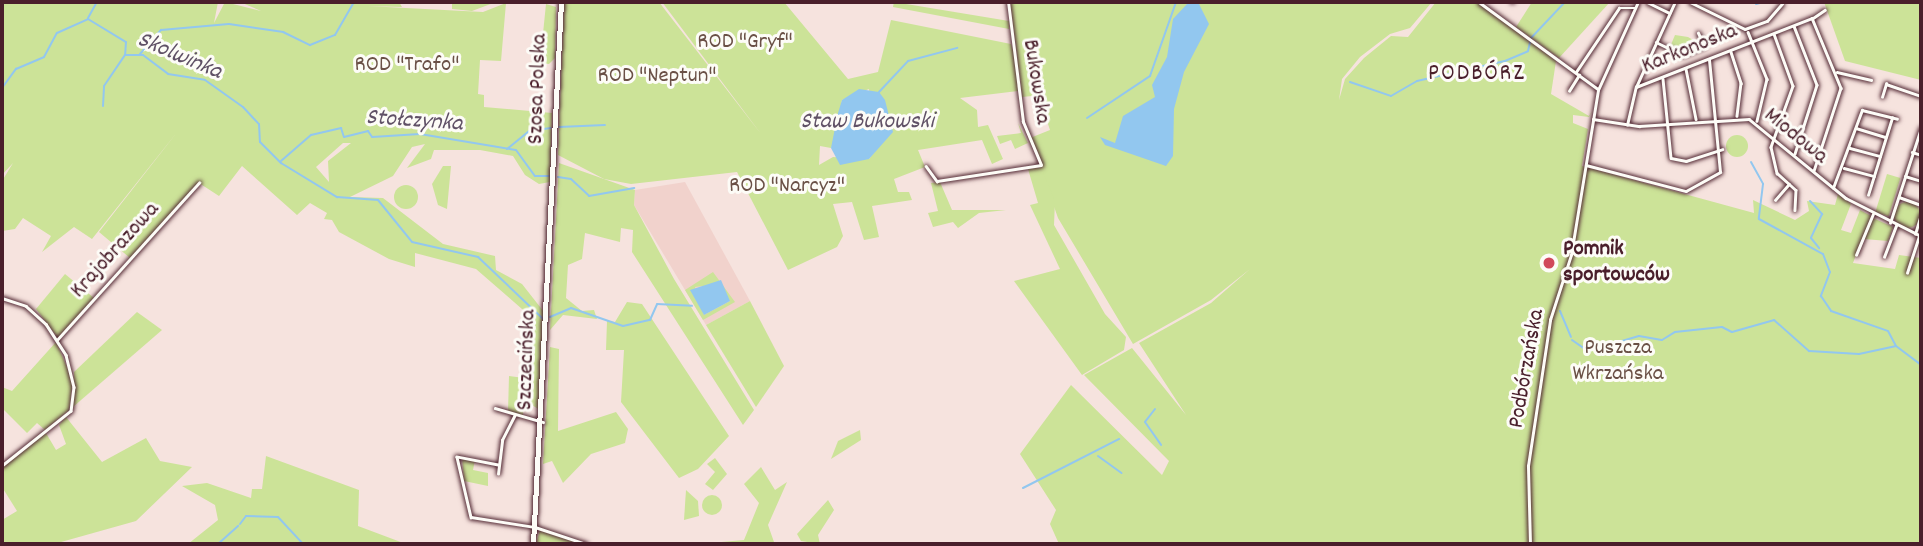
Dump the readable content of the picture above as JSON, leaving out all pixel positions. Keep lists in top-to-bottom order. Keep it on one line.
{"streets":{"street":["Karkonoska","Bukowska","Szosa Polska","Miodowa","Krajobrazowa","Szczecińska","Podbórzańska"]},"crossings":[["Karkonoska","Miodowa"],["Szosa Polska","Szczecińska"],["Miodowa","Podbórzańska"]],"districts":["PODBÓRZ"],"water":["Skolwinka","Stołczynka","Staw Bukowski"],"parks":["ROD \"Gryf\"","ROD \"Trafo\"","ROD \"Neptun\"","ROD \"Narcyz\"","Puszcza Wkrzańska"],"places":["Pomnik sportowców"]}
